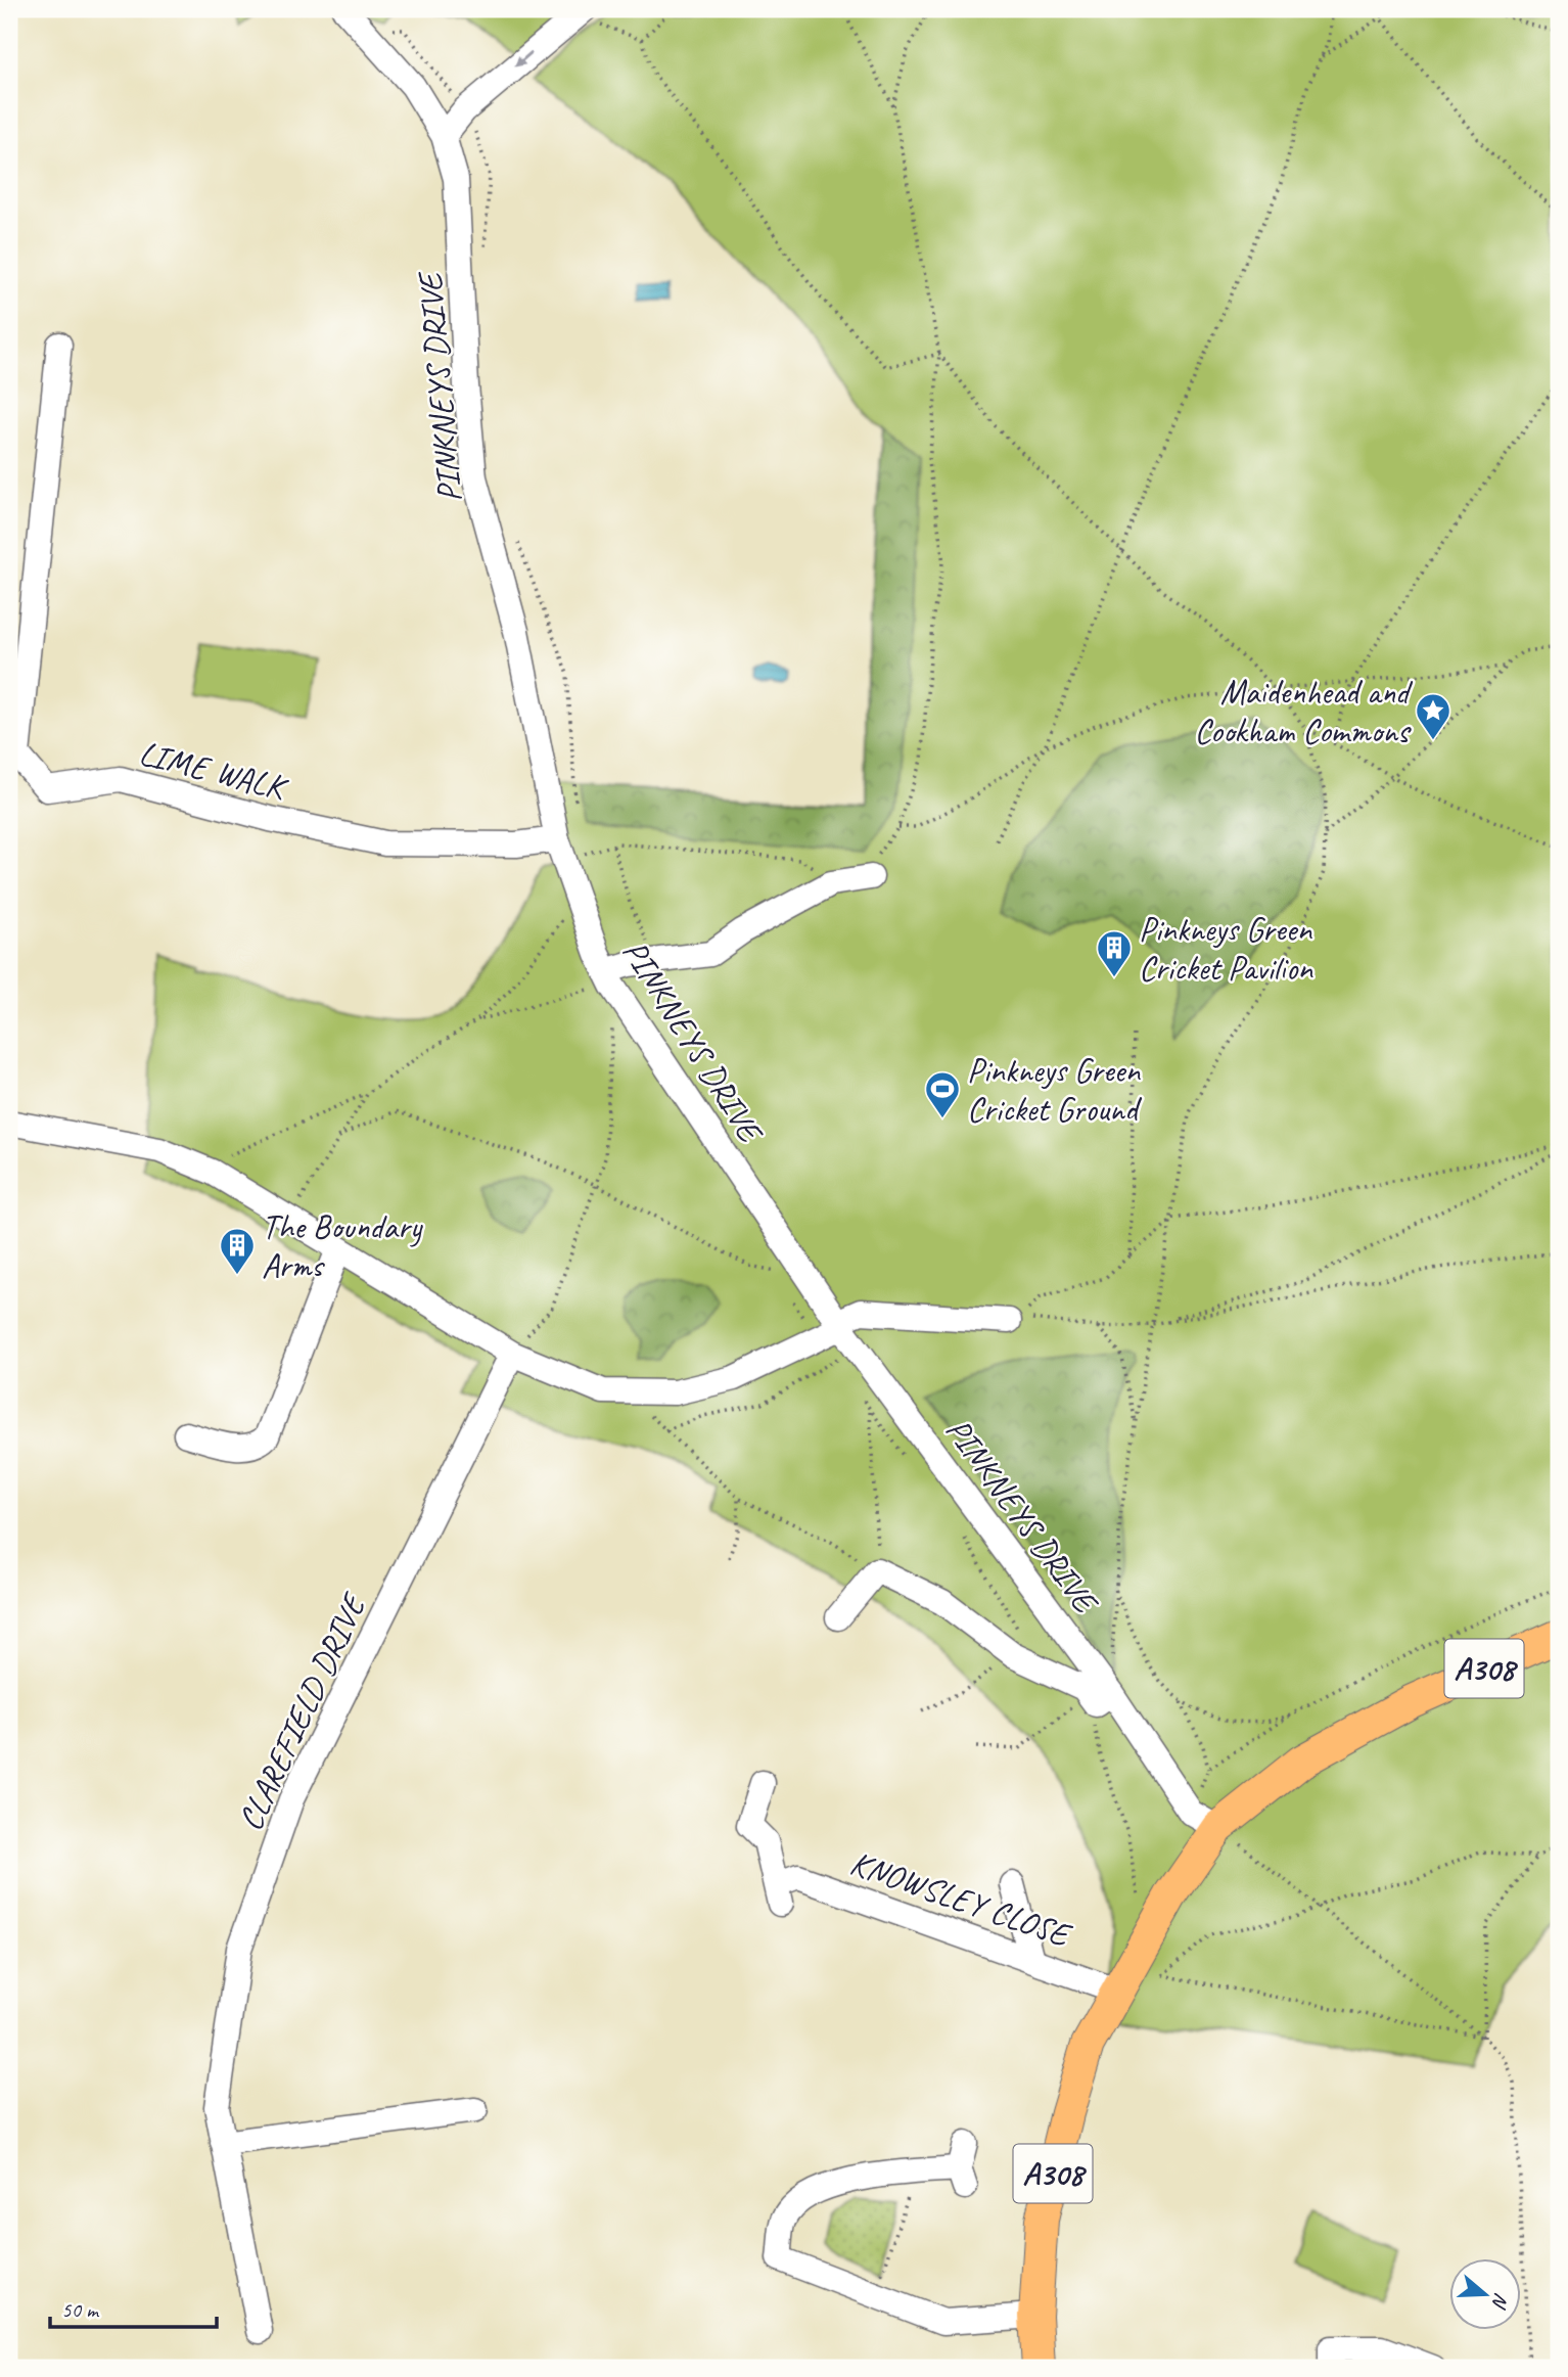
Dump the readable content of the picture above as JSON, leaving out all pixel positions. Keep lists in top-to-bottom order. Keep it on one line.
{"streets":{"main road":["A308"],"street":["PINKNEYS DRIVE","LIME WALK","CLAREFIELD DRIVE","KNOWSLEY CLOSE"]},"crossings":[["PINKNEYS DRIVE","LIME WALK"],["PINKNEYS DRIVE","A308"],["A308","KNOWSLEY CLOSE"]],"places":{"place":["Maidenhead and Cookham Commons"],"building":["Pinkneys Green Cricket Pavilion","The Boundary Arms"],"sports":["Pinkneys Green Cricket Ground"]},"scale_bar":"50 m","north":"right"}
